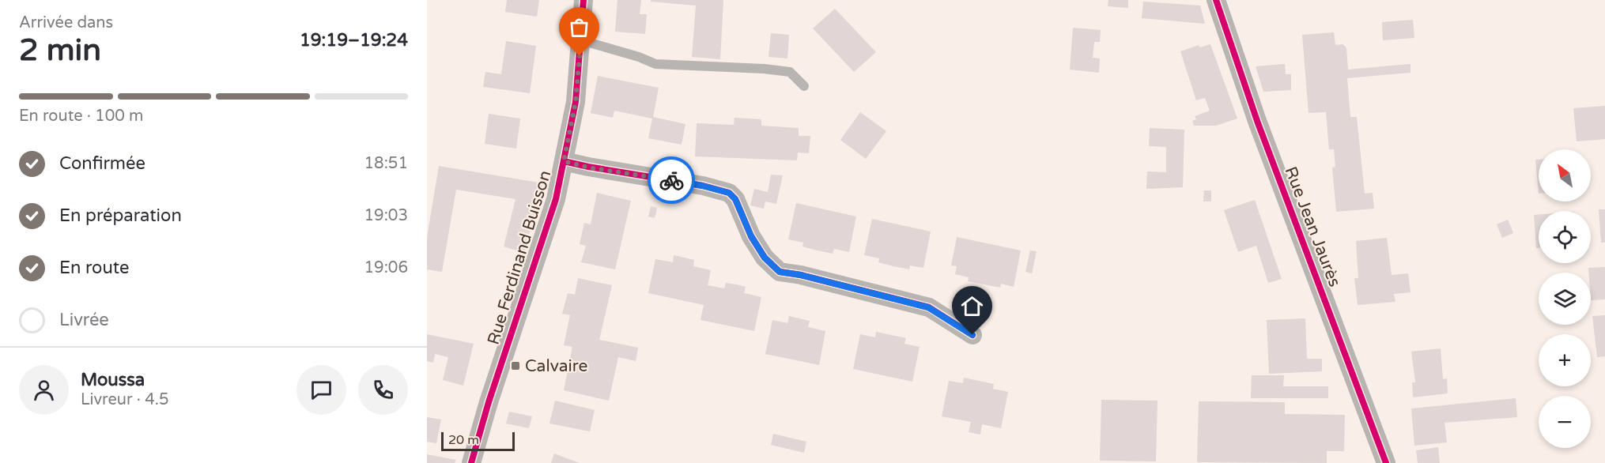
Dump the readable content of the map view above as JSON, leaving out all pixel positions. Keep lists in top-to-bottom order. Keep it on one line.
{"streets":{"street":["Rue Jean Jaurès","Rue Ferdinand Buisson"]},"places":{"transit":["Calvaire"]},"scale_bar":"20 m","north":"top left","page":{"heading":["2 min","Arrivée dans","19:19–19:24"],"panel":["Moussa","Livreur · 4.5"],"bar":"En route · 100 m","list":[["Confirmée","18:51"],["En préparation","19:03"],["En route","19:06"],"Livrée"],"map_buttons":["+","−"],"scale":"20 m"}}
